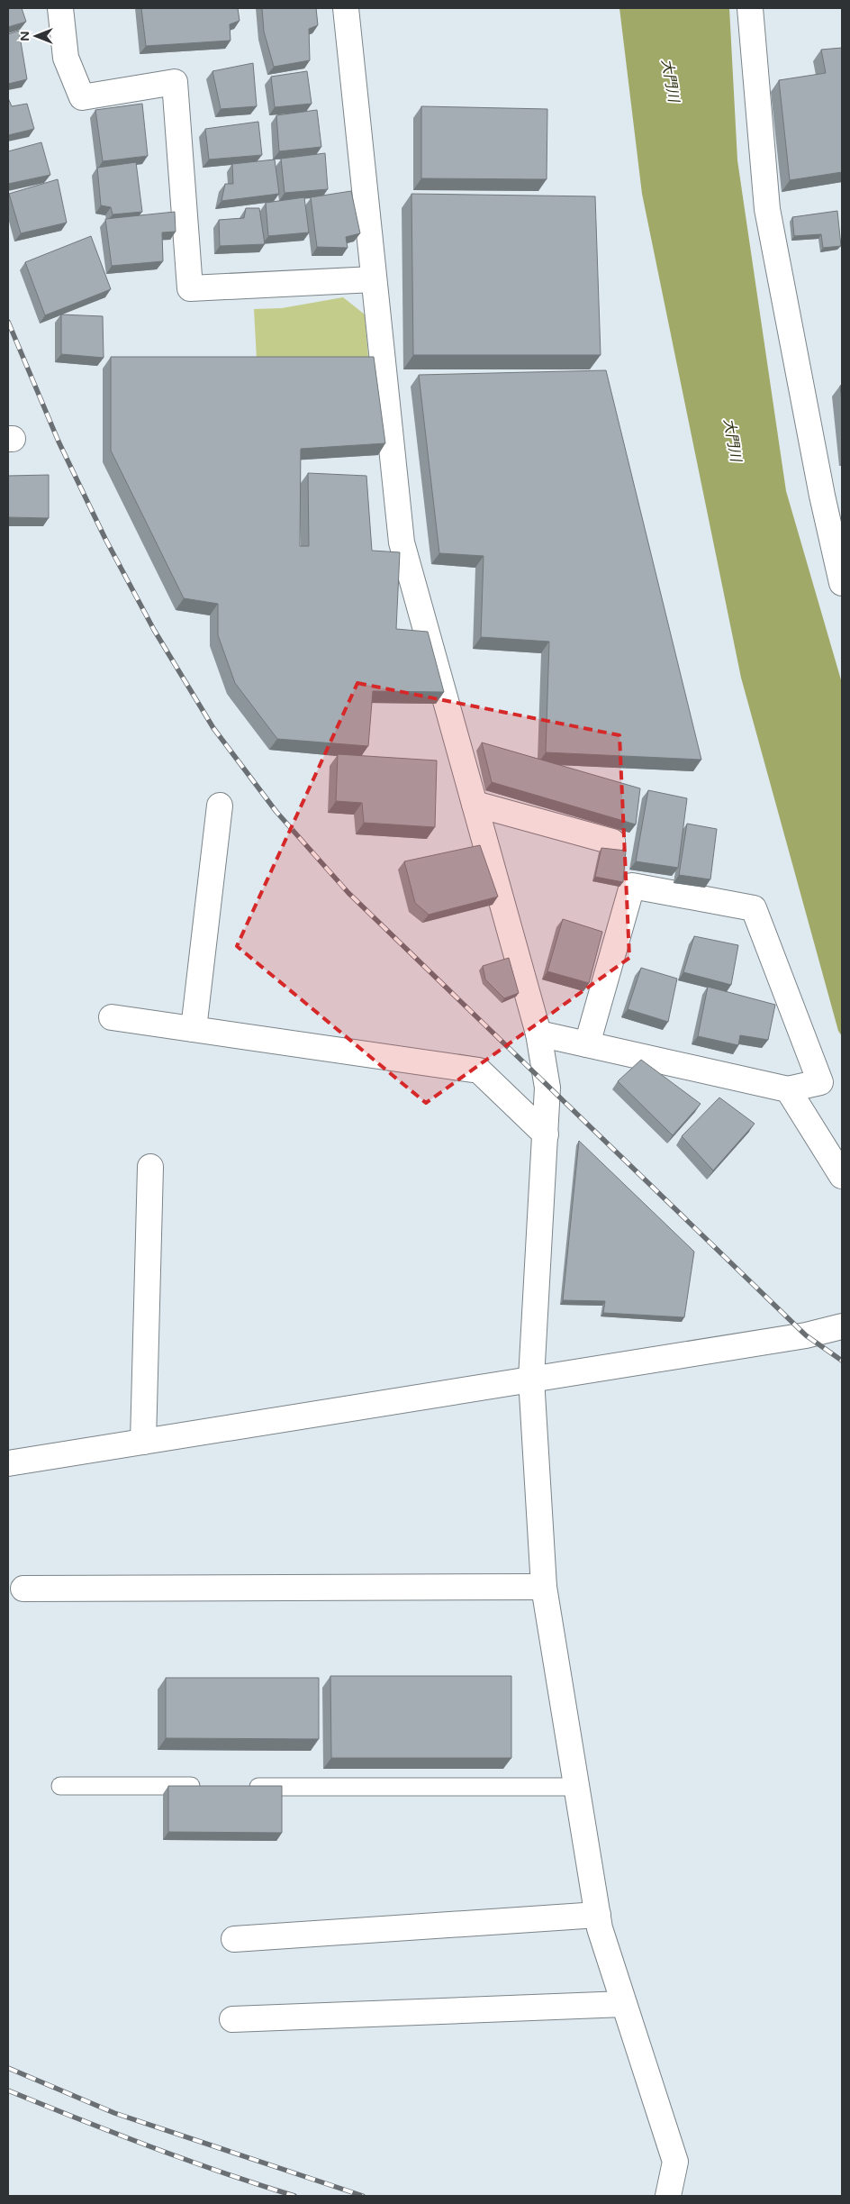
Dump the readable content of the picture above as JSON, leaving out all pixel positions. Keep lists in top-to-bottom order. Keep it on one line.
{"water":["大門川"],"north":"left"}
